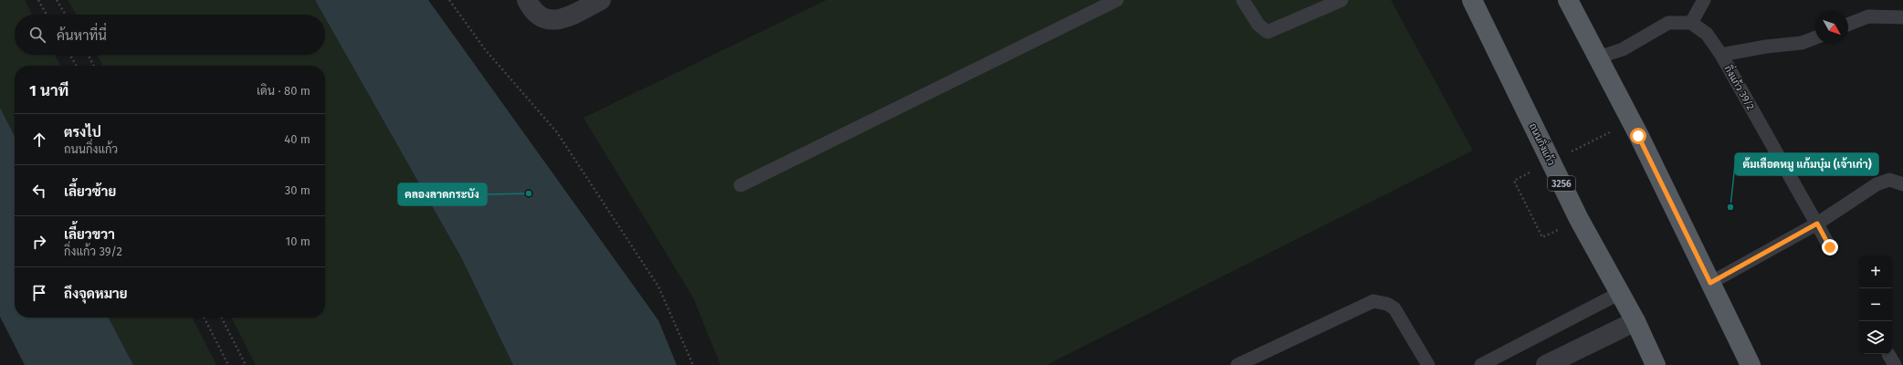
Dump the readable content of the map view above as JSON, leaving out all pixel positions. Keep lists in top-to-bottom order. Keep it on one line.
{"streets":{"main road":["ถนนกิ่งแก้ว","3256"],"lane":["กิ่งแก้ว 39/2"]},"places":["คลองลาดกระบัง","ต้มเลือดหมู แก้มบุ๋ม (เจ้าเก่า)"],"north":"bottom right","page":{"search":"ค้นหาที่นี่","heading":["1 นาที","เดิน · 80 m"],"list":[["ตรงไป","ถนนกิ่งแก้ว","40 m"],["เลี้ยวซ้าย","30 m"],["เลี้ยวขวา","กิ่งแก้ว 39/2","10 m"],"ถึงจุดหมาย"],"map_buttons":["+","−"]}}
